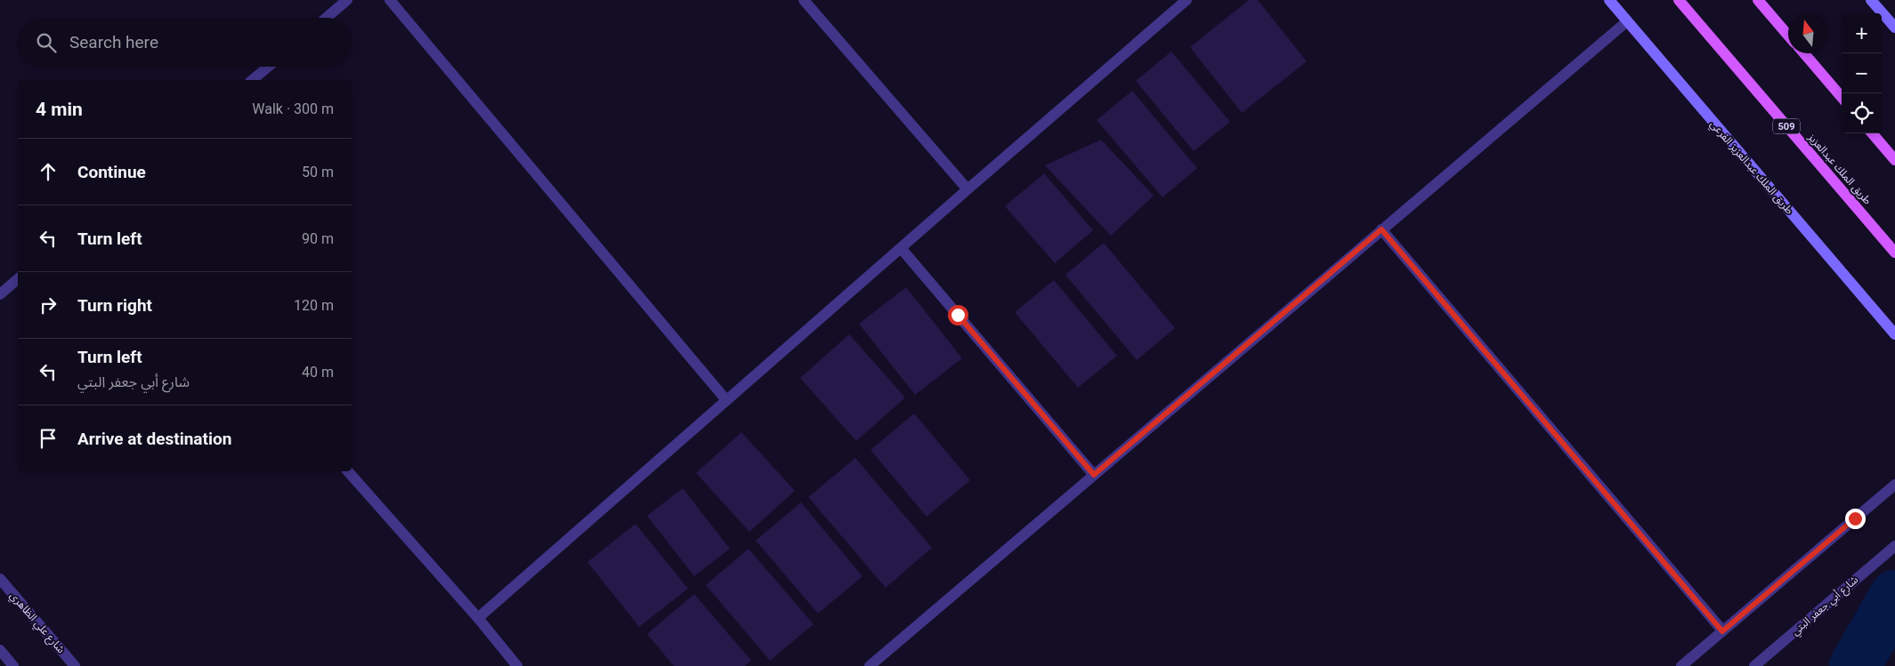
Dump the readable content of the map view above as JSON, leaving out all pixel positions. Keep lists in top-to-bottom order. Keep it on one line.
{"streets":{"main road":["509","طريق الملك عبدالعزيز الفرعي","طريق الملك عبدالعزيز"],"street":["شارع أبي جعفر البتي","شارع علي الظاهري"]},"north":"top","page":{"map_buttons":["+","−"],"search":"Search here","heading":["4 min","Walk · 300 m"],"list":[["Continue","50 m"],["Turn left","90 m"],["Turn right","120 m"],["Turn left","شارع أبي جعفر البتي","40 m"],"Arrive at destination"]}}
